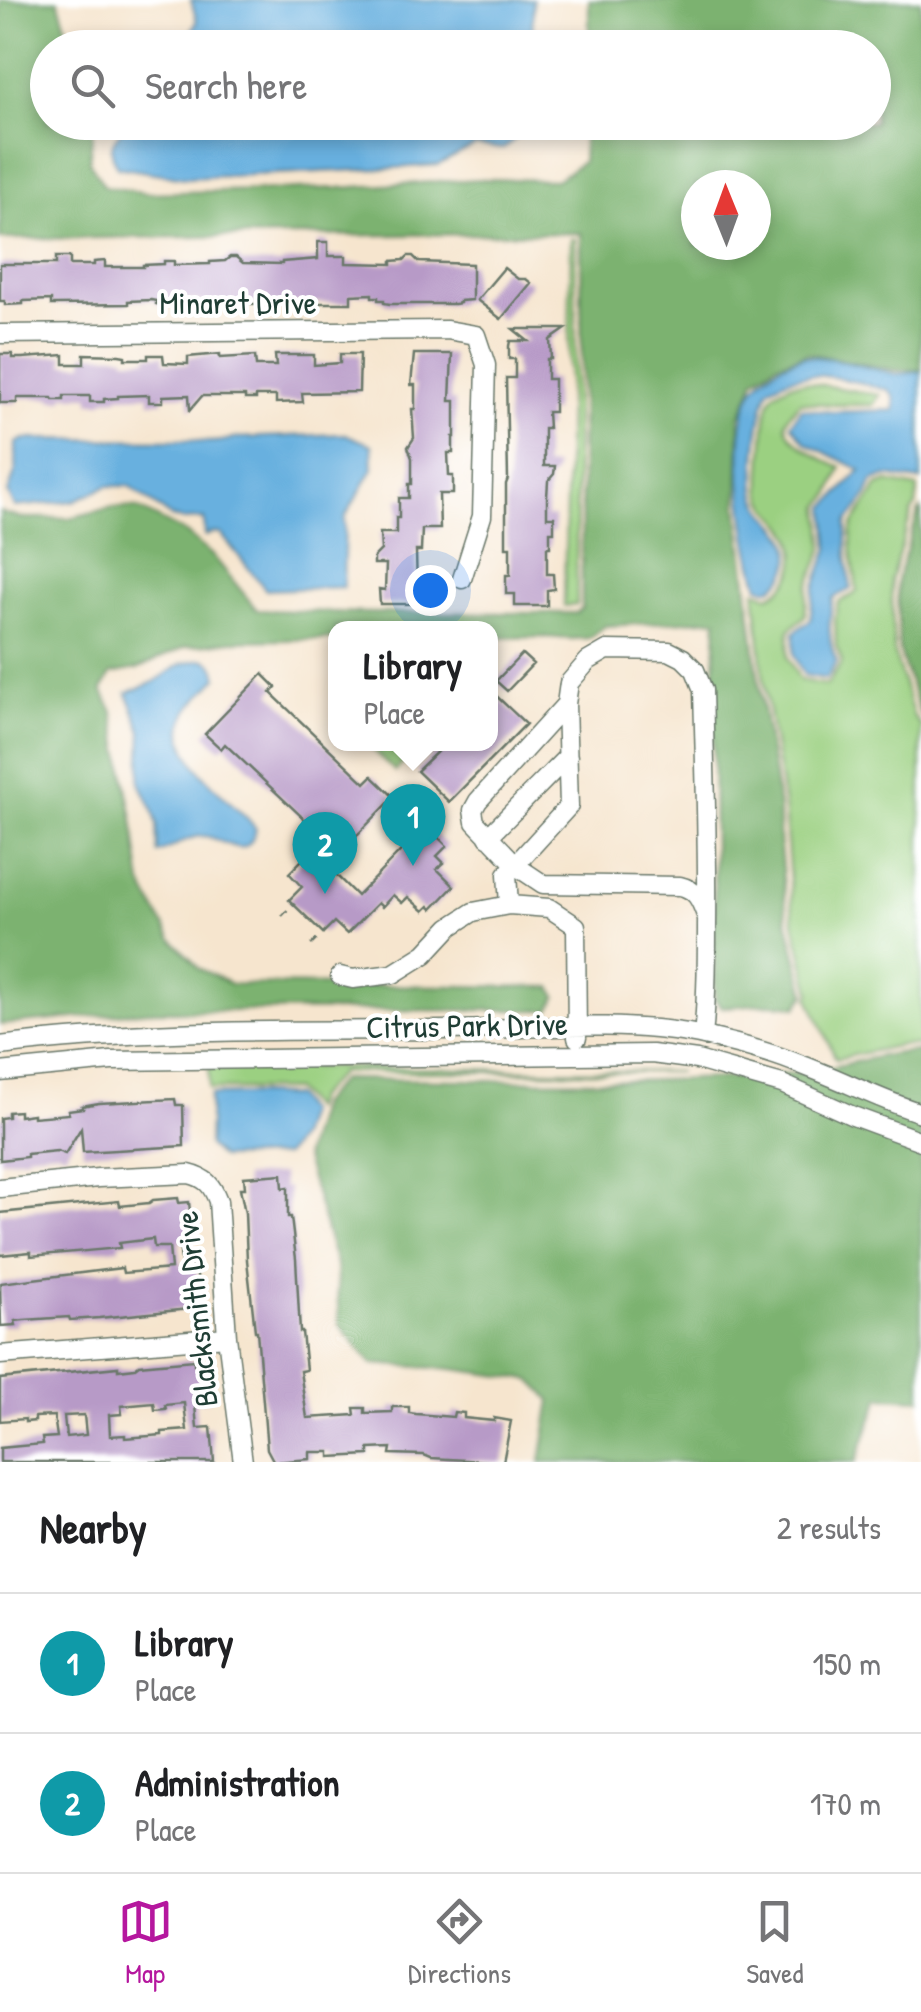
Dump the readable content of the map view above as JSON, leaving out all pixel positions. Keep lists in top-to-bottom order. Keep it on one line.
{"streets":{"street":["Minaret Drive","Citrus Park Drive","Blacksmith Drive"]},"north":"top","page":{"search":"Search here","popup":["Library","Place"],"pins":["1","2"],"heading":["Nearby","2 results"],"list":[{"mark":"1","name":"Library","note":"Place","value":"150 m"},{"mark":"2","name":"Administration","note":"Place","value":"170 m"}],"nav":["Map","Directions","Saved"]}}
